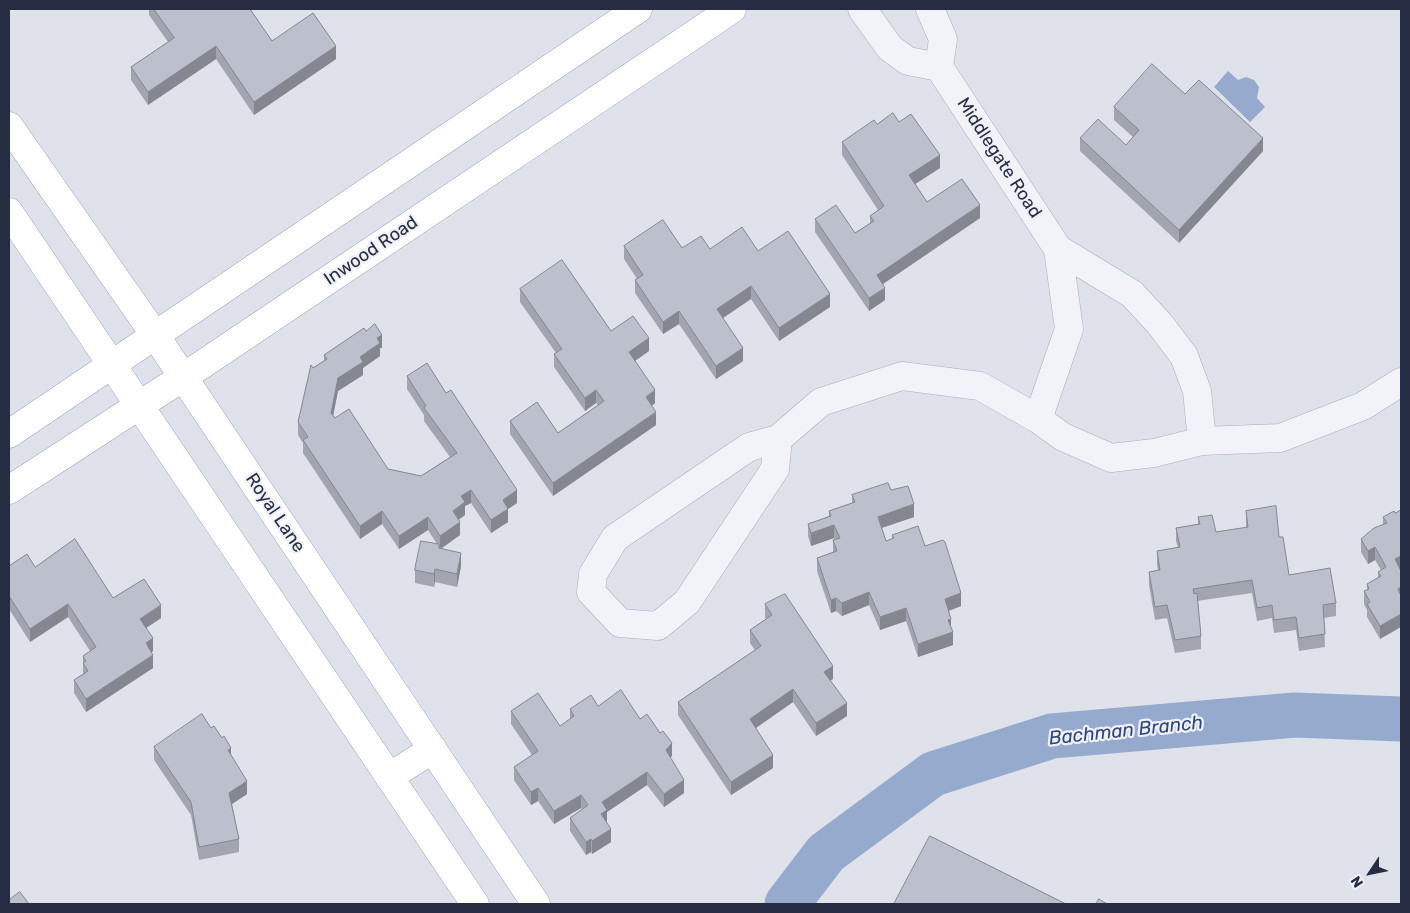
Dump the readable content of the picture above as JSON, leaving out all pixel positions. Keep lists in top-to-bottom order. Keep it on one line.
{"streets":{"main road":["Inwood Road","Royal Lane"],"street":["Middlegate Road"]},"crossings":[["Inwood Road","Royal Lane"]],"water":["Bachman Branch"],"north":"bottom left"}
